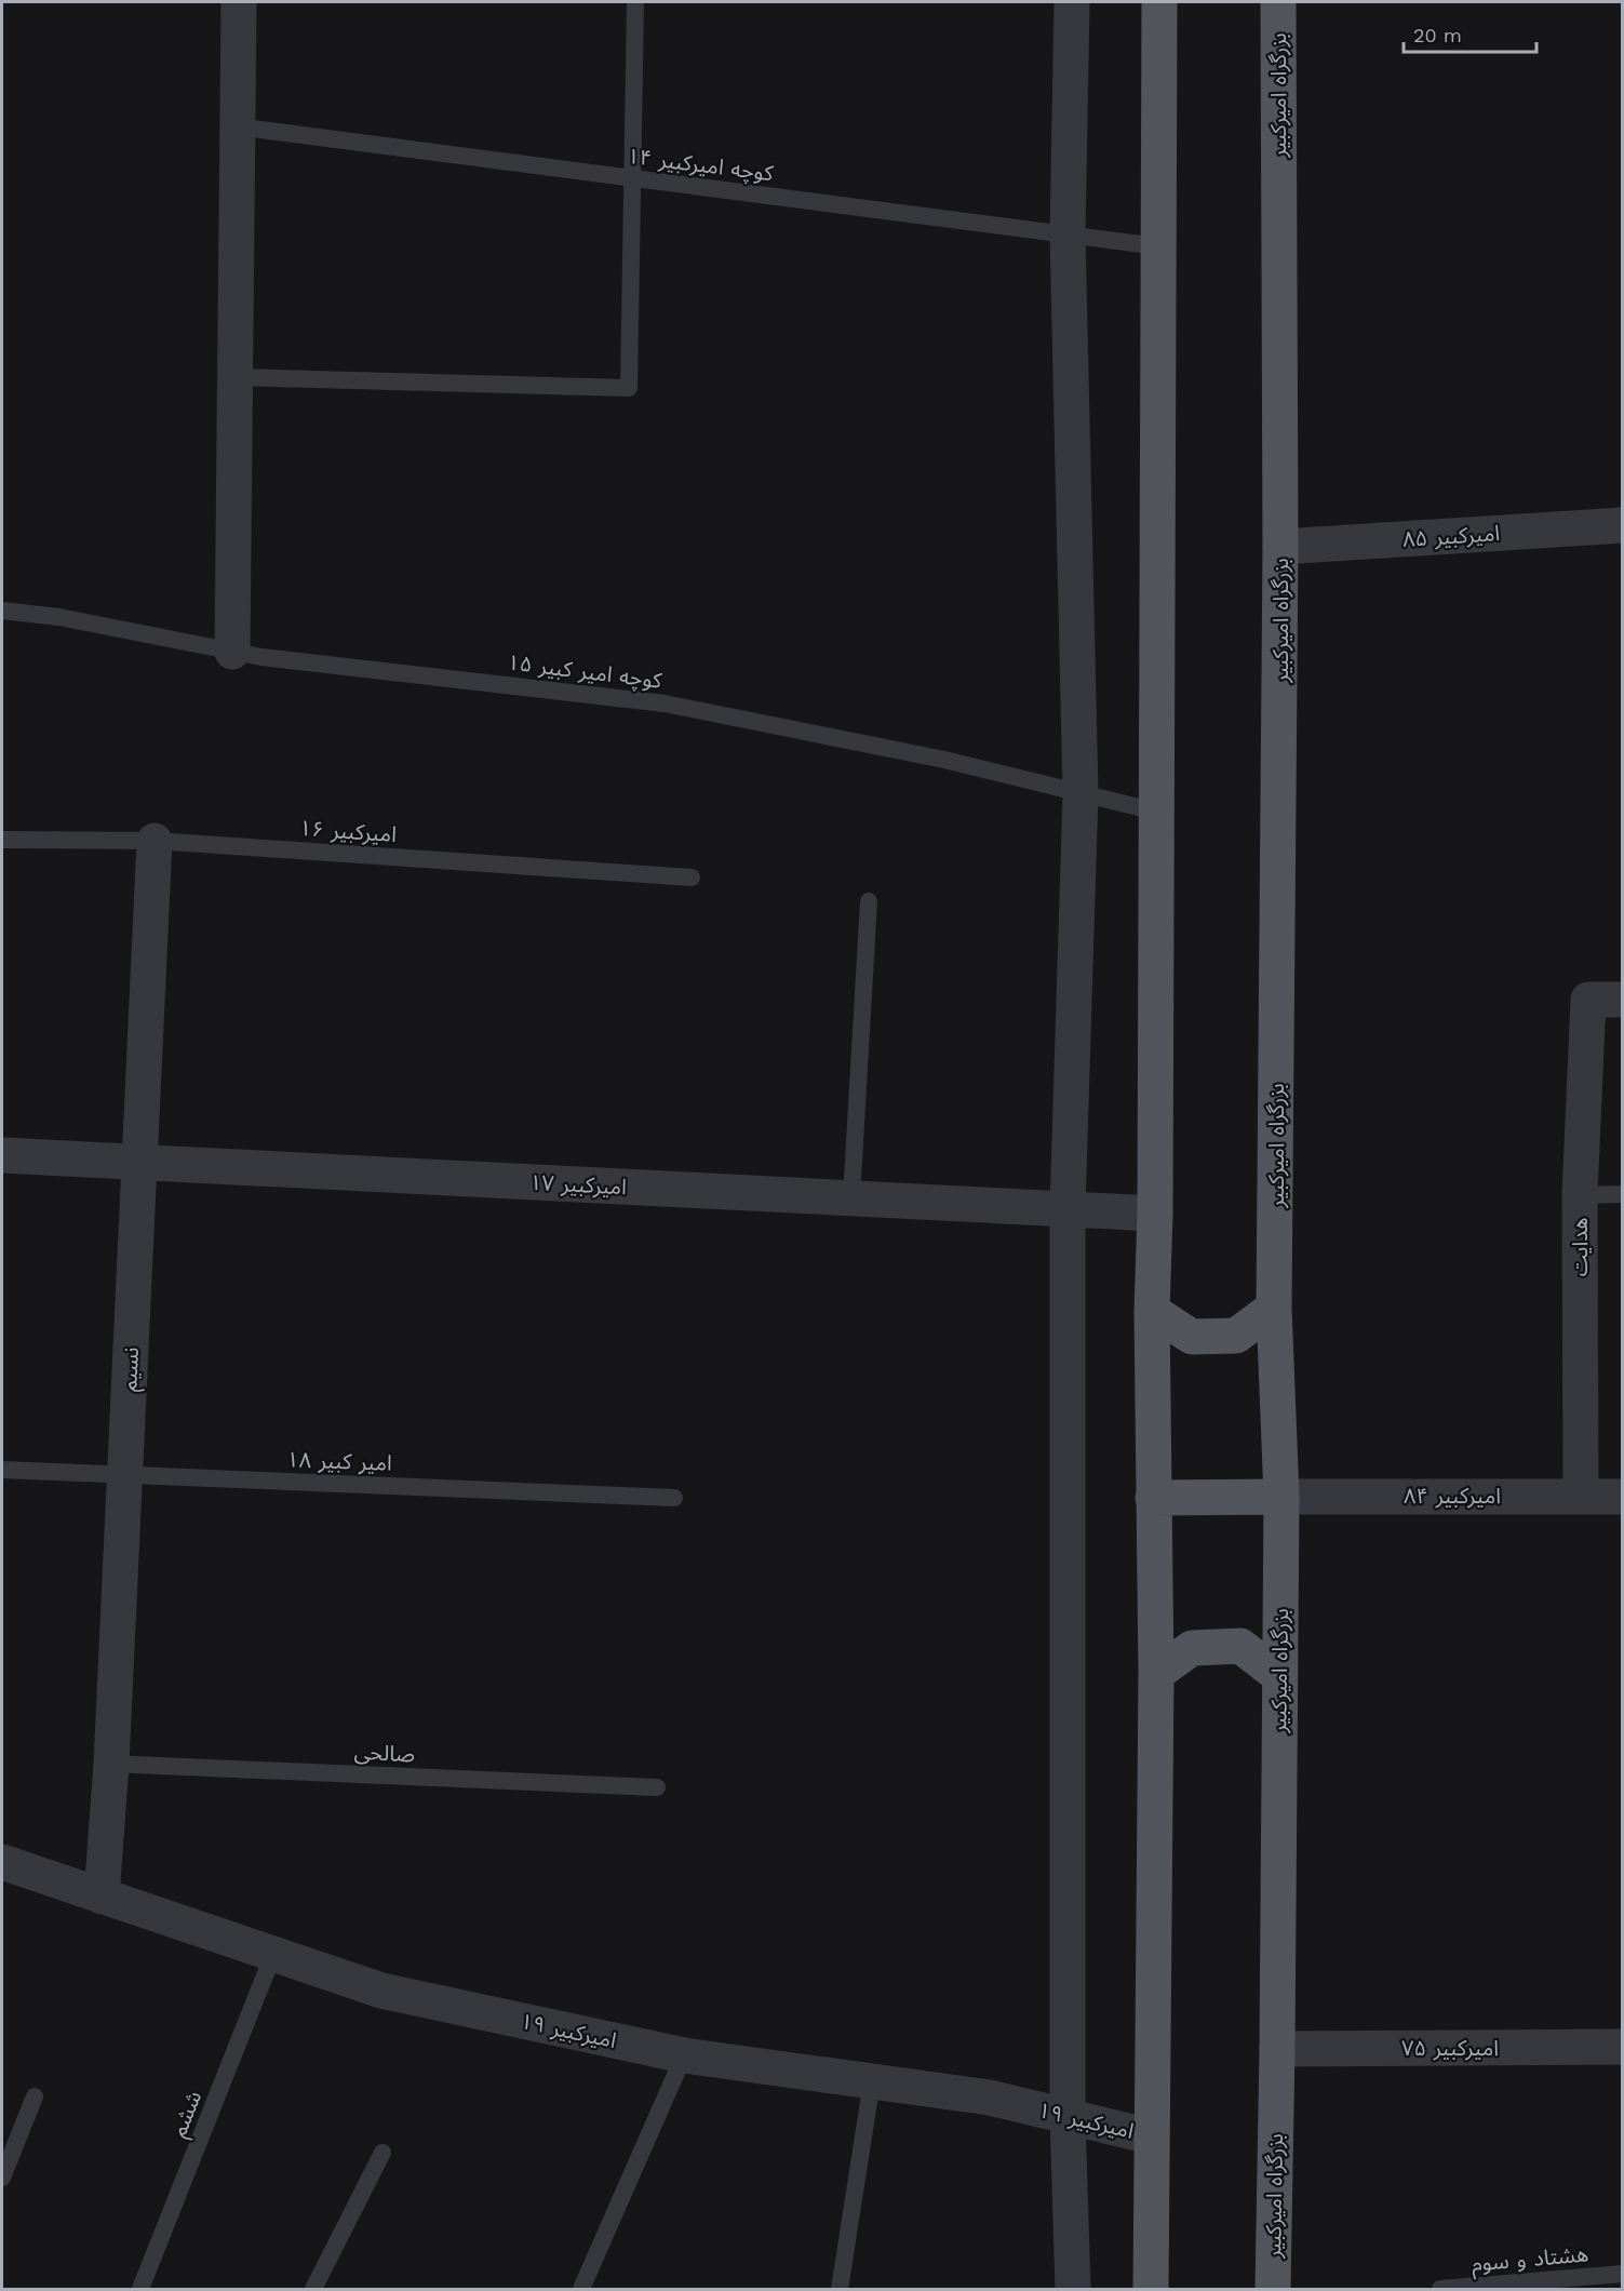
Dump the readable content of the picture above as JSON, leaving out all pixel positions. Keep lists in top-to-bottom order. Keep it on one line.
{"streets":{"main road":["بزرگراه امیرکبیر"],"street":["امیرکبیر ۸۵","امیرکبیر ۱۷","هدایت","نسیم","امیرکبیر ۸۴","امیرکبیر ۱۹","امیرکبیر ۷۵"],"lane":["کوچه امیرکبیر ۱۴","کوچه امیر کبیر ۱۵","امیرکبیر ۱۶","امیر کبیر ۱۸","صالحی","ششم","هشتاد و سوم"]},"crossings":[["بزرگراه امیرکبیر","امیرکبیر ۸۵"],["بزرگراه امیرکبیر","امیرکبیر ۸۴"],["بزرگراه امیرکبیر","امیرکبیر ۷۵"],["امیرکبیر ۱۶","نسیم"],["امیرکبیر ۱۷","نسیم"],["هدایت","امیرکبیر ۸۴"],["نسیم","امیر کبیر ۱۸"],["نسیم","صالحی"],["نسیم","امیرکبیر ۱۹"],["امیرکبیر ۱۹","ششم"]],"scale_bar":"20 m"}
